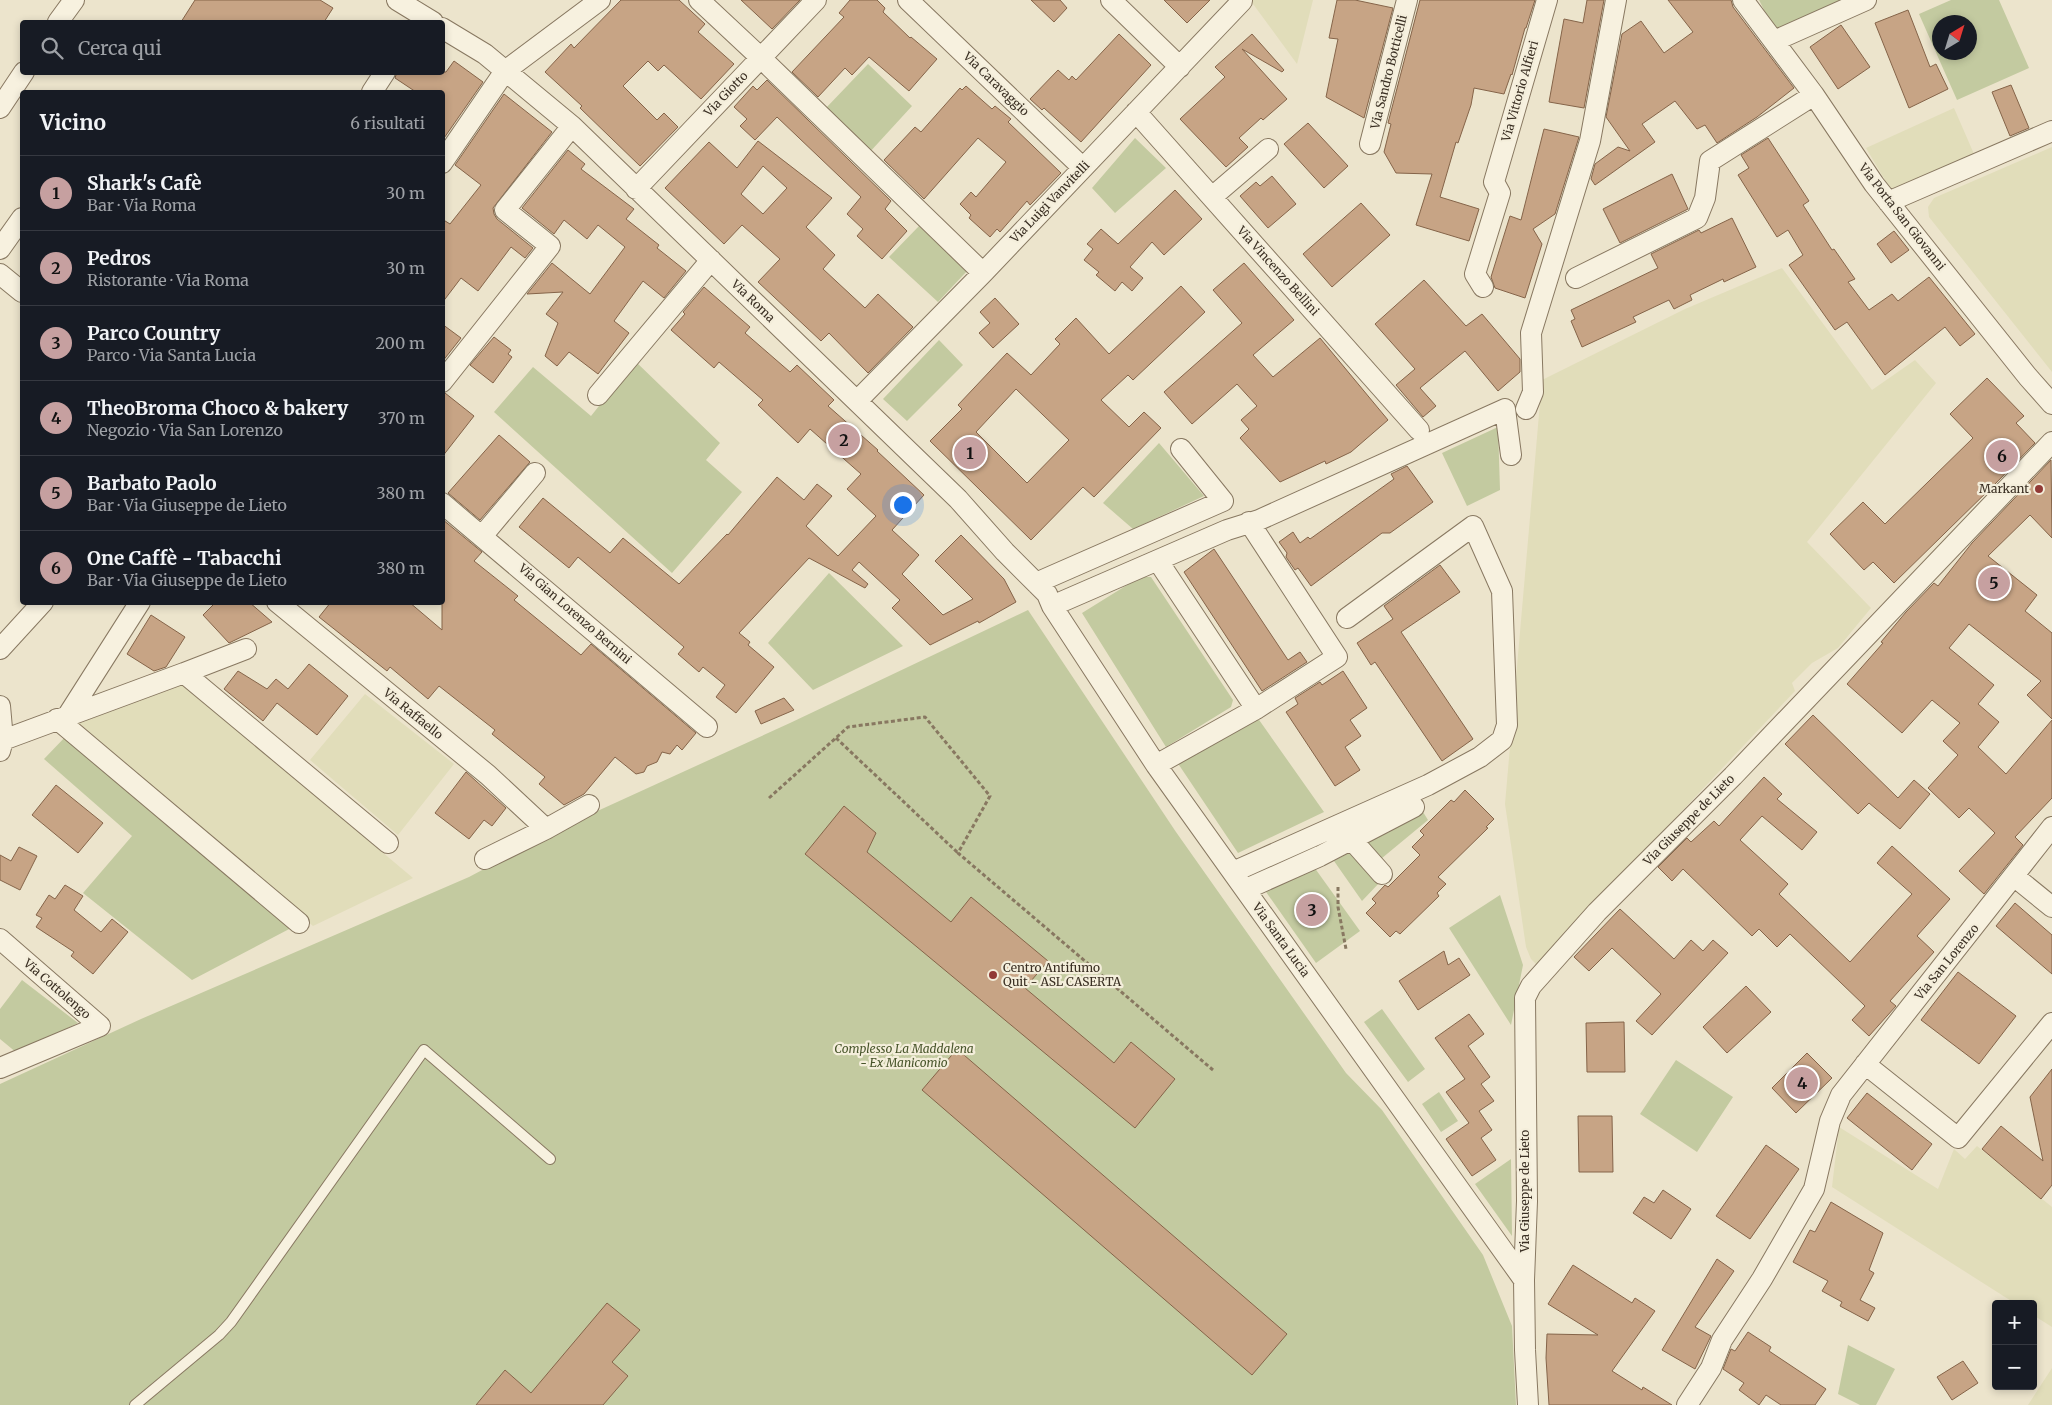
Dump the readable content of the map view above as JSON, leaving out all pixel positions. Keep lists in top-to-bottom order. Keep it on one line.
{"streets":{"street":["Via Sandro Botticelli","Via Caravaggio","Via Vittorio Alfieri","Via Giotto","Via Luigi Vanvitelli","Via Porta San Giovanni","Via Vincenzo Bellini","Via Roma","Via Gian Lorenzo Bernini","Via Raffaello","Via Giuseppe de Lieto","Via Santa Lucia","Via San Lorenzo","Via Cottolengo"]},"crossings":[["Via Caravaggio","Via Luigi Vanvitelli"],["Via Giotto","Via Roma"],["Via Luigi Vanvitelli","Via Vincenzo Bellini"],["Via Luigi Vanvitelli","Via Roma"],["Via Roma","Via Santa Lucia"],["Via Giuseppe de Lieto","Via Santa Lucia"]],"parks":["Complesso La Maddalena - Ex Manicomio"],"places":["Markant","Centro Antifumo Quit - ASL CASERTA"],"north":"top right","page":{"search":"Cerca qui","heading":["Vicino","6 risultati"],"list":[{"mark":"1","name":"Shark's Cafè","note":"Bar · Via Roma","value":"30 m"},{"mark":"2","name":"Pedros","note":"Ristorante · Via Roma","value":"30 m"},{"mark":"3","name":"Parco Country","note":"Parco · Via Santa Lucia","value":"200 m"},{"mark":"4","name":"TheoBroma Choco & bakery","note":"Negozio · Via San Lorenzo","value":"370 m"},{"mark":"5","name":"Barbato Paolo","note":"Bar · Via Giuseppe de Lieto","value":"380 m"},{"mark":"6","name":"One Caffè - Tabacchi","note":"Bar · Via Giuseppe de Lieto","value":"380 m"}],"pins":["2","1","6","5","3","4"],"map_buttons":["+","−"]}}
